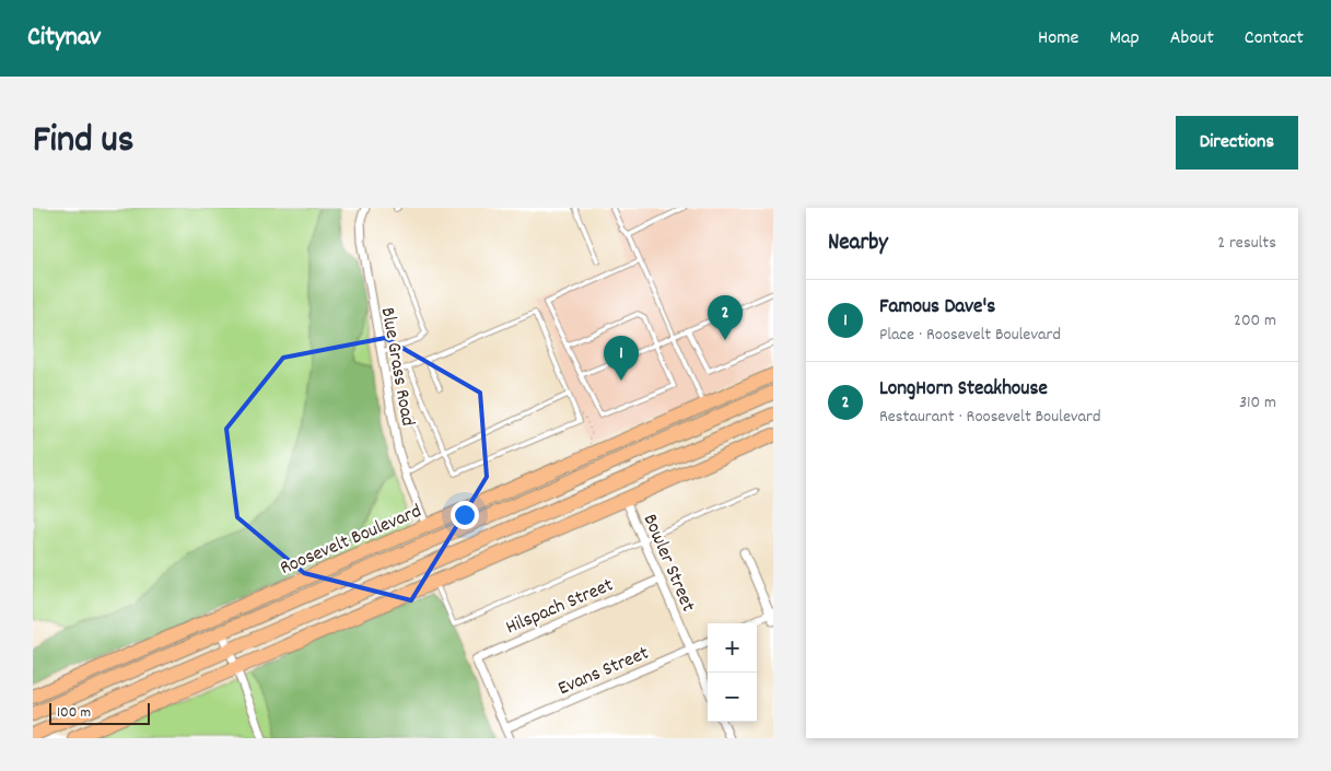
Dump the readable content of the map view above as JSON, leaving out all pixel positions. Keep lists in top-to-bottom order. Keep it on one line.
{"streets":{"highway":["Roosevelt Boulevard"],"street":["Blue Grass Road","Bowler Street","Hilspach Street","Evans Street"]},"crossings":[["Blue Grass Road","Roosevelt Boulevard"],["Bowler Street","Hilspach Street"],["Bowler Street","Evans Street"],["Hilspach Street","Evans Street"]],"scale_bar":"100 m","page":{"header":"Citynav","nav":["Home","Map","About","Contact"],"title":"Find us","buttons":"Directions","heading":["Nearby","2 results"],"list":[{"mark":"1","name":"Famous Dave's","note":"Place · Roosevelt Boulevard","value":"200 m"},{"mark":"2","name":"LongHorn Steakhouse","note":"Restaurant · Roosevelt Boulevard","value":"310 m"}],"pins":["2","1"],"map_buttons":["+","−"],"scale":"100 m"}}
